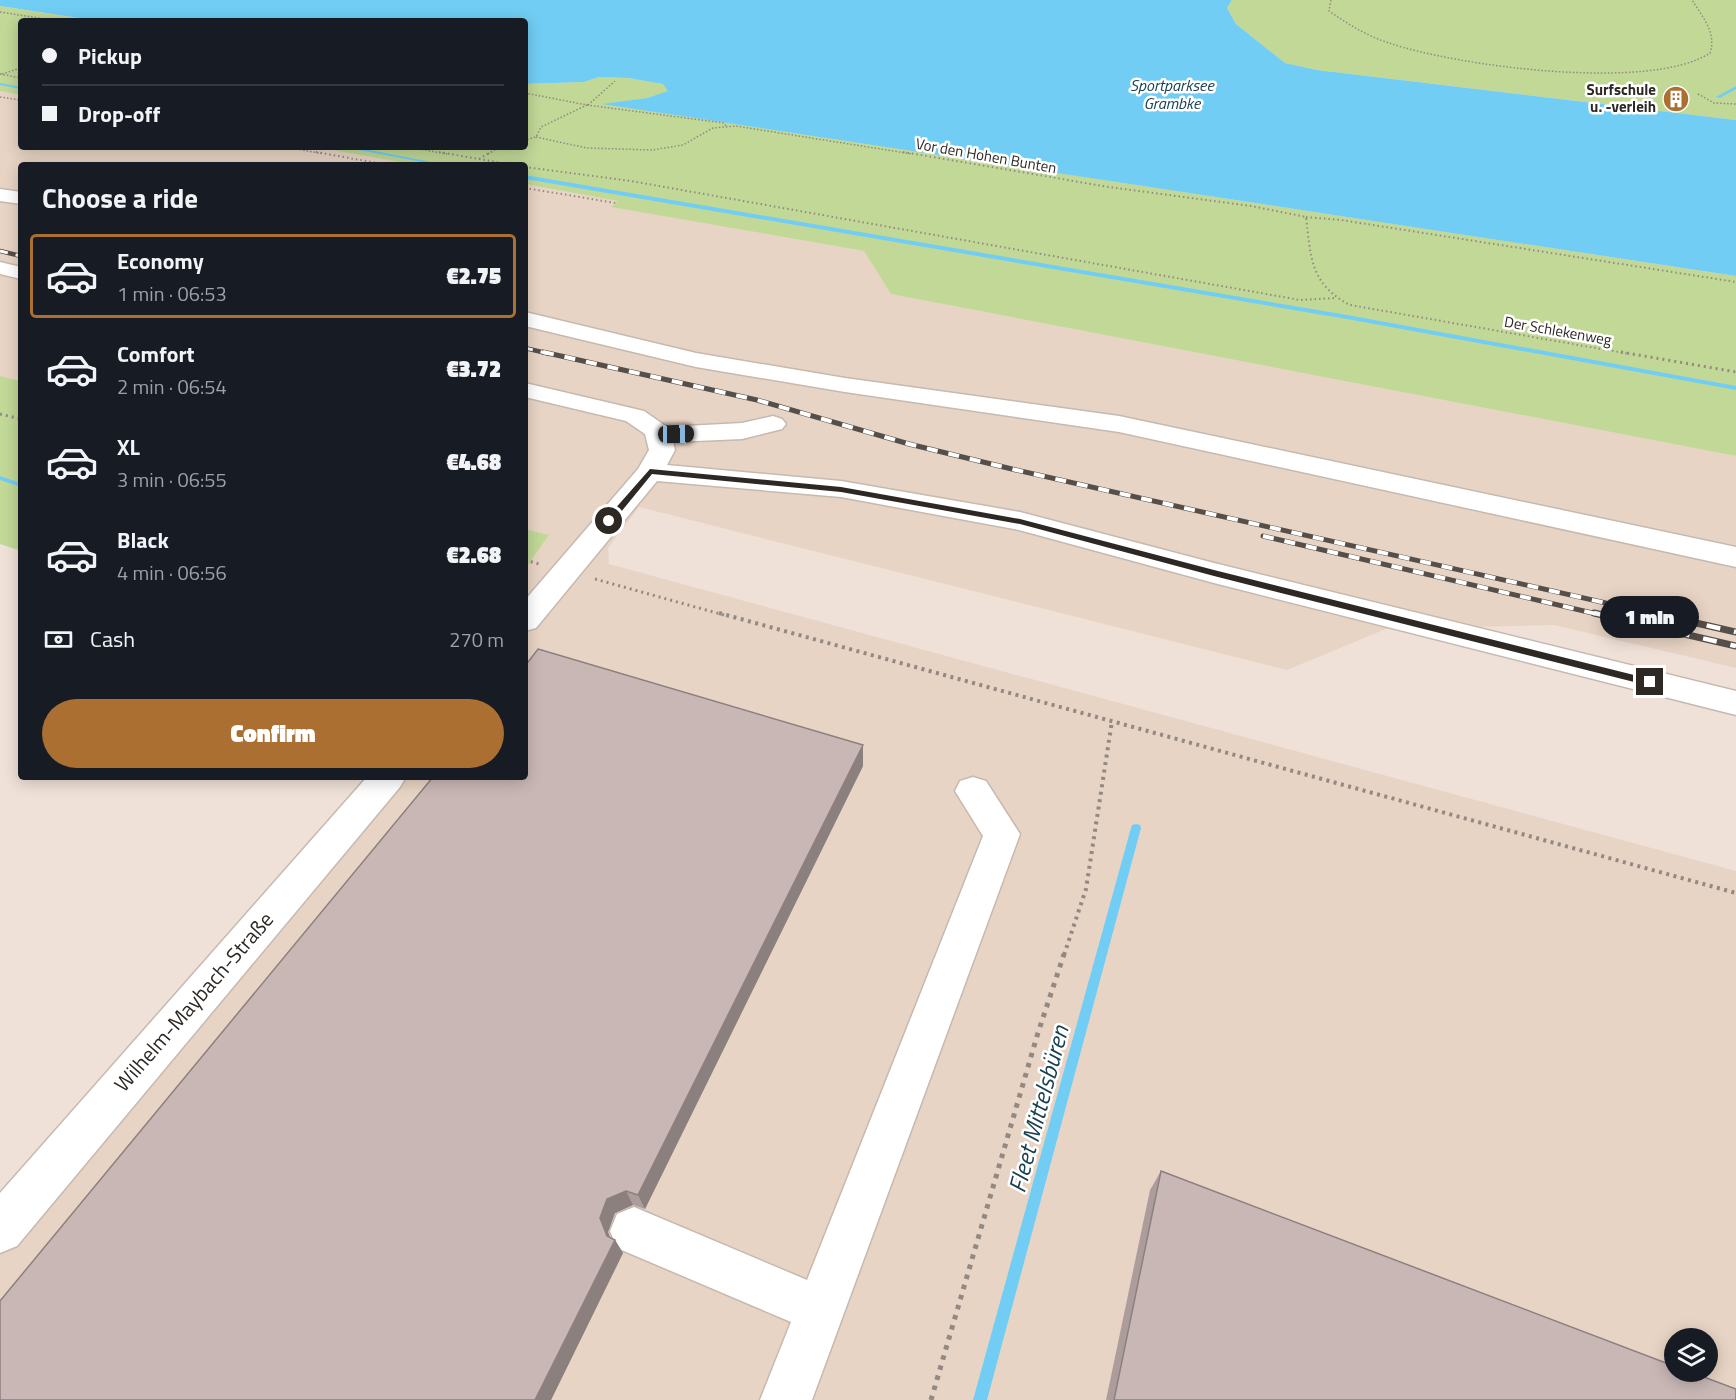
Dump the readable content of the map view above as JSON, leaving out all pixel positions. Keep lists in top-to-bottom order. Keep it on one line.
{"streets":{"street":["Wilhelm-Maybach-Straße"],"path":["Vor den Hohen Bunten","Der Schlekenweg"]},"water":["Sportparksee Grambke","Fleet Mittelsbüren"],"places":{"building":["Surfschule u. -verleih"]},"page":{"banner":["Pickup","Drop-off"],"heading":"Choose a ride","list":[{"name":"Economy","note":"1 min · 06:53","value":"€2.75"},{"name":"Comfort","note":"2 min · 06:54","value":"€3.72"},{"name":"XL","note":"3 min · 06:55","value":"€4.68"},{"name":"Black","note":"4 min · 06:56","value":"€2.68"}],"bubble":"1 min","pay":["Cash","270 m"],"buttons":"Confirm"}}
